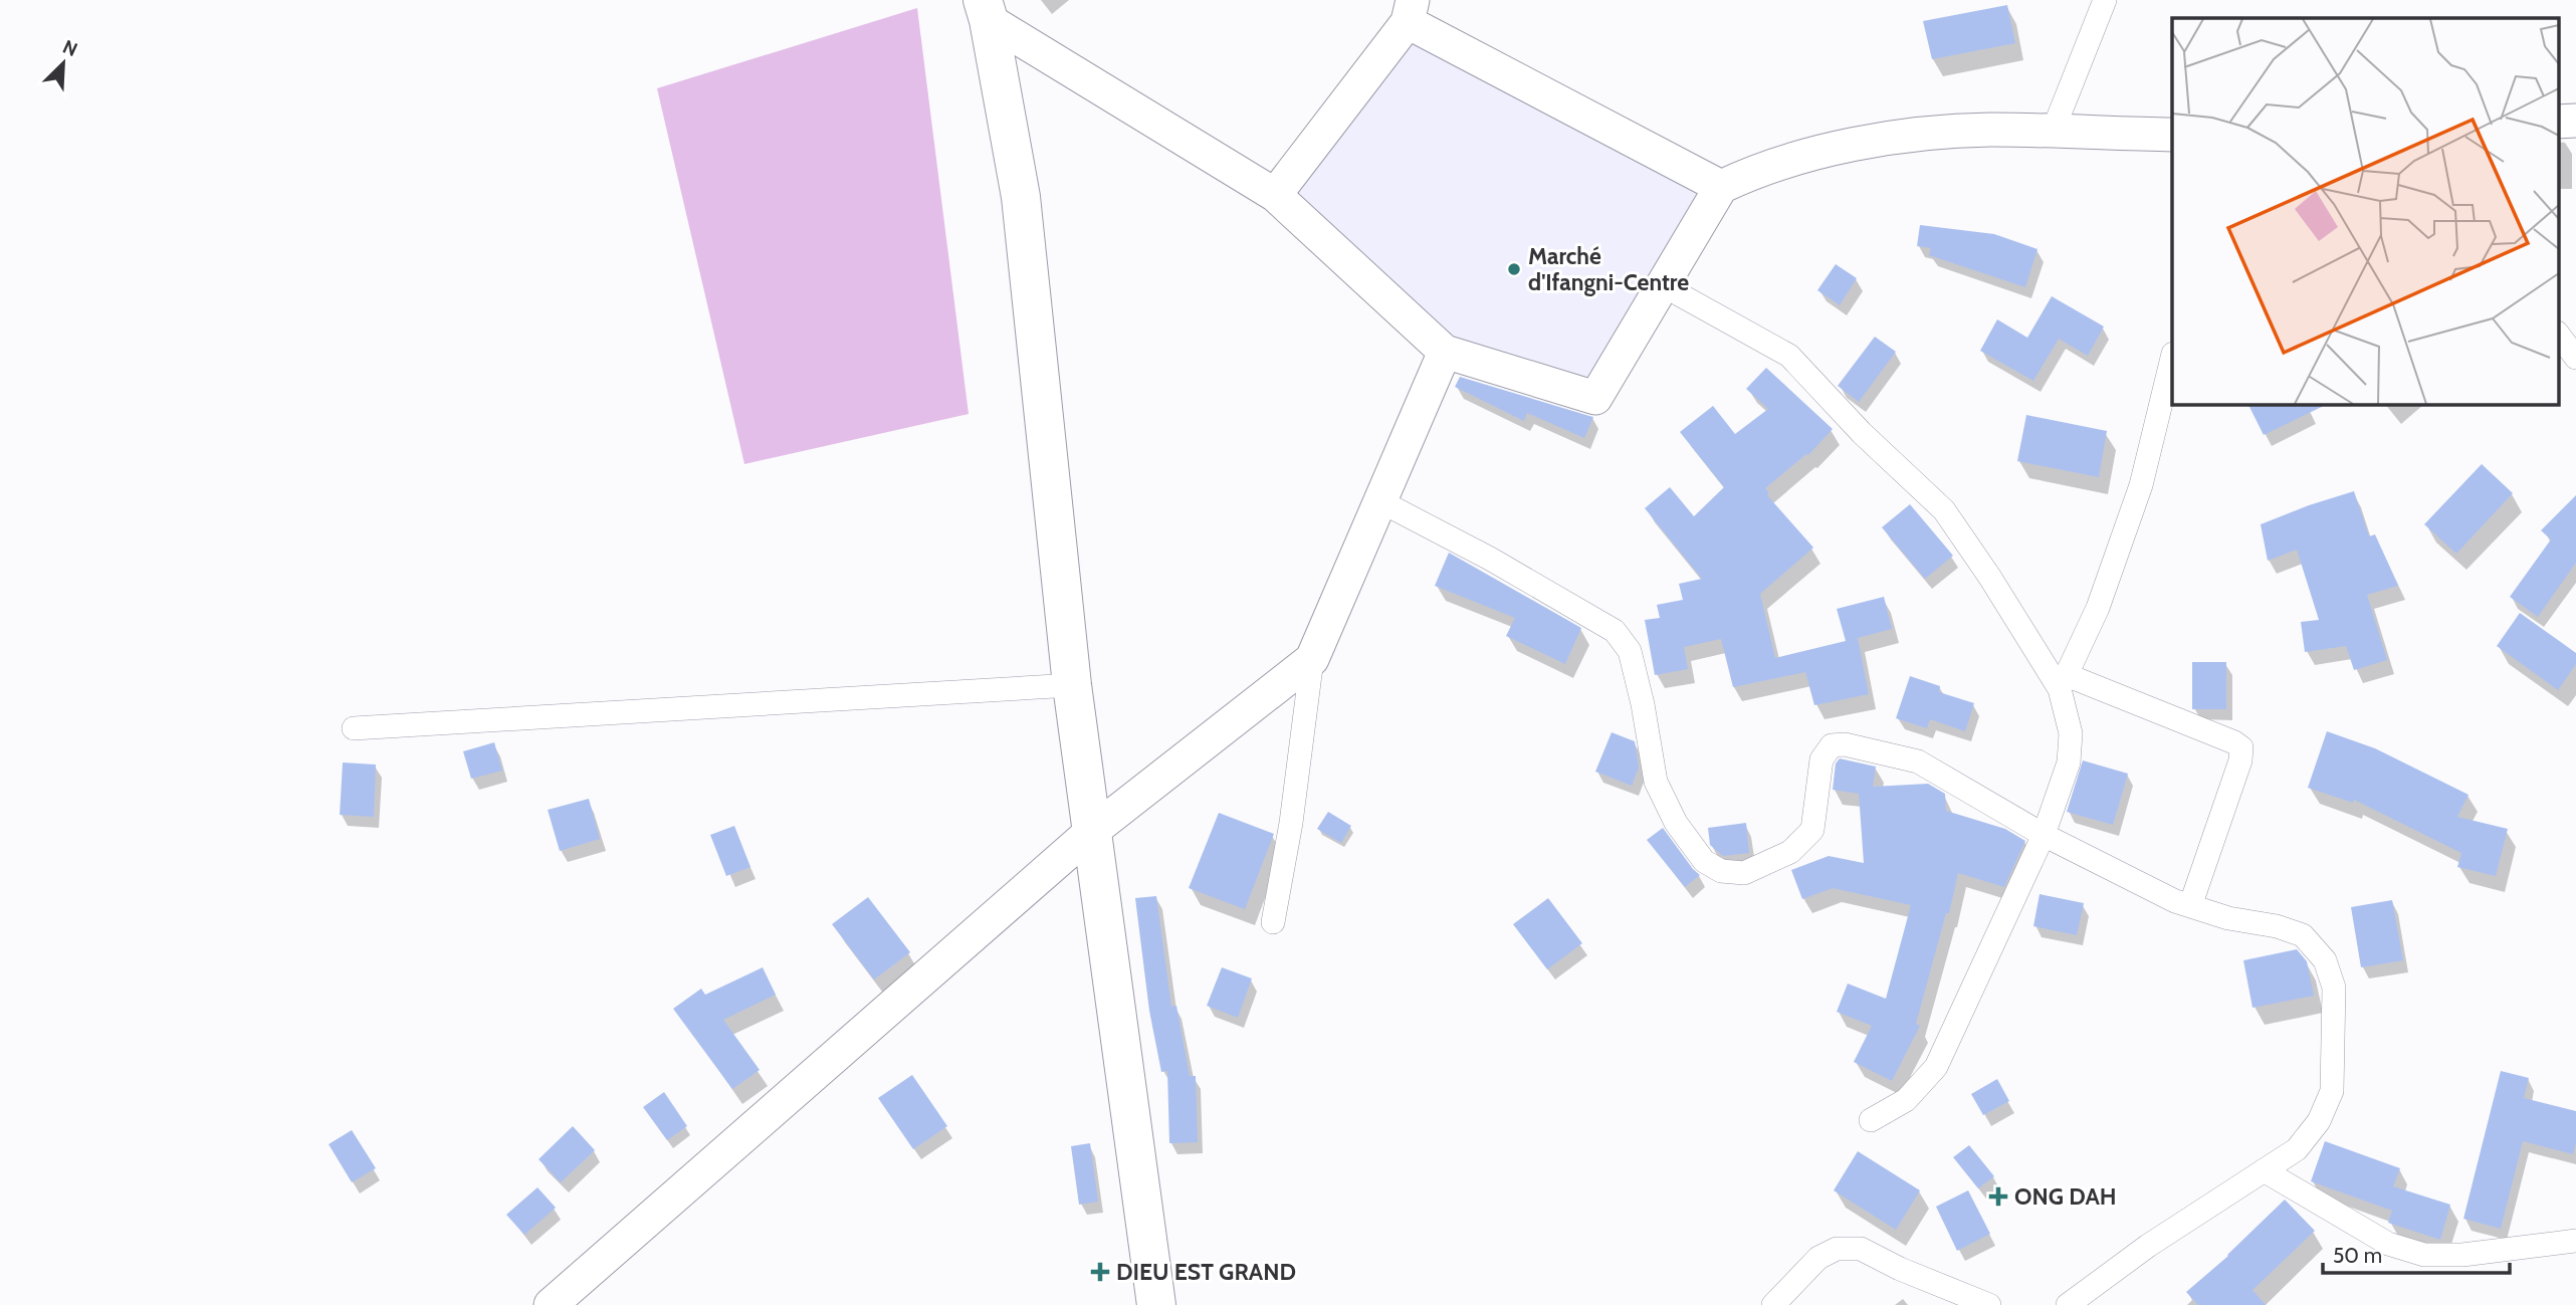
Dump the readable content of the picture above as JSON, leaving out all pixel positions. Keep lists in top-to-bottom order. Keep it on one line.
{"places":{"other":["Marché d'Ifangni-Centre"],"health":["ONG DAH","DIEU EST GRAND"]},"scale_bar":"50 m","north":"top right"}
